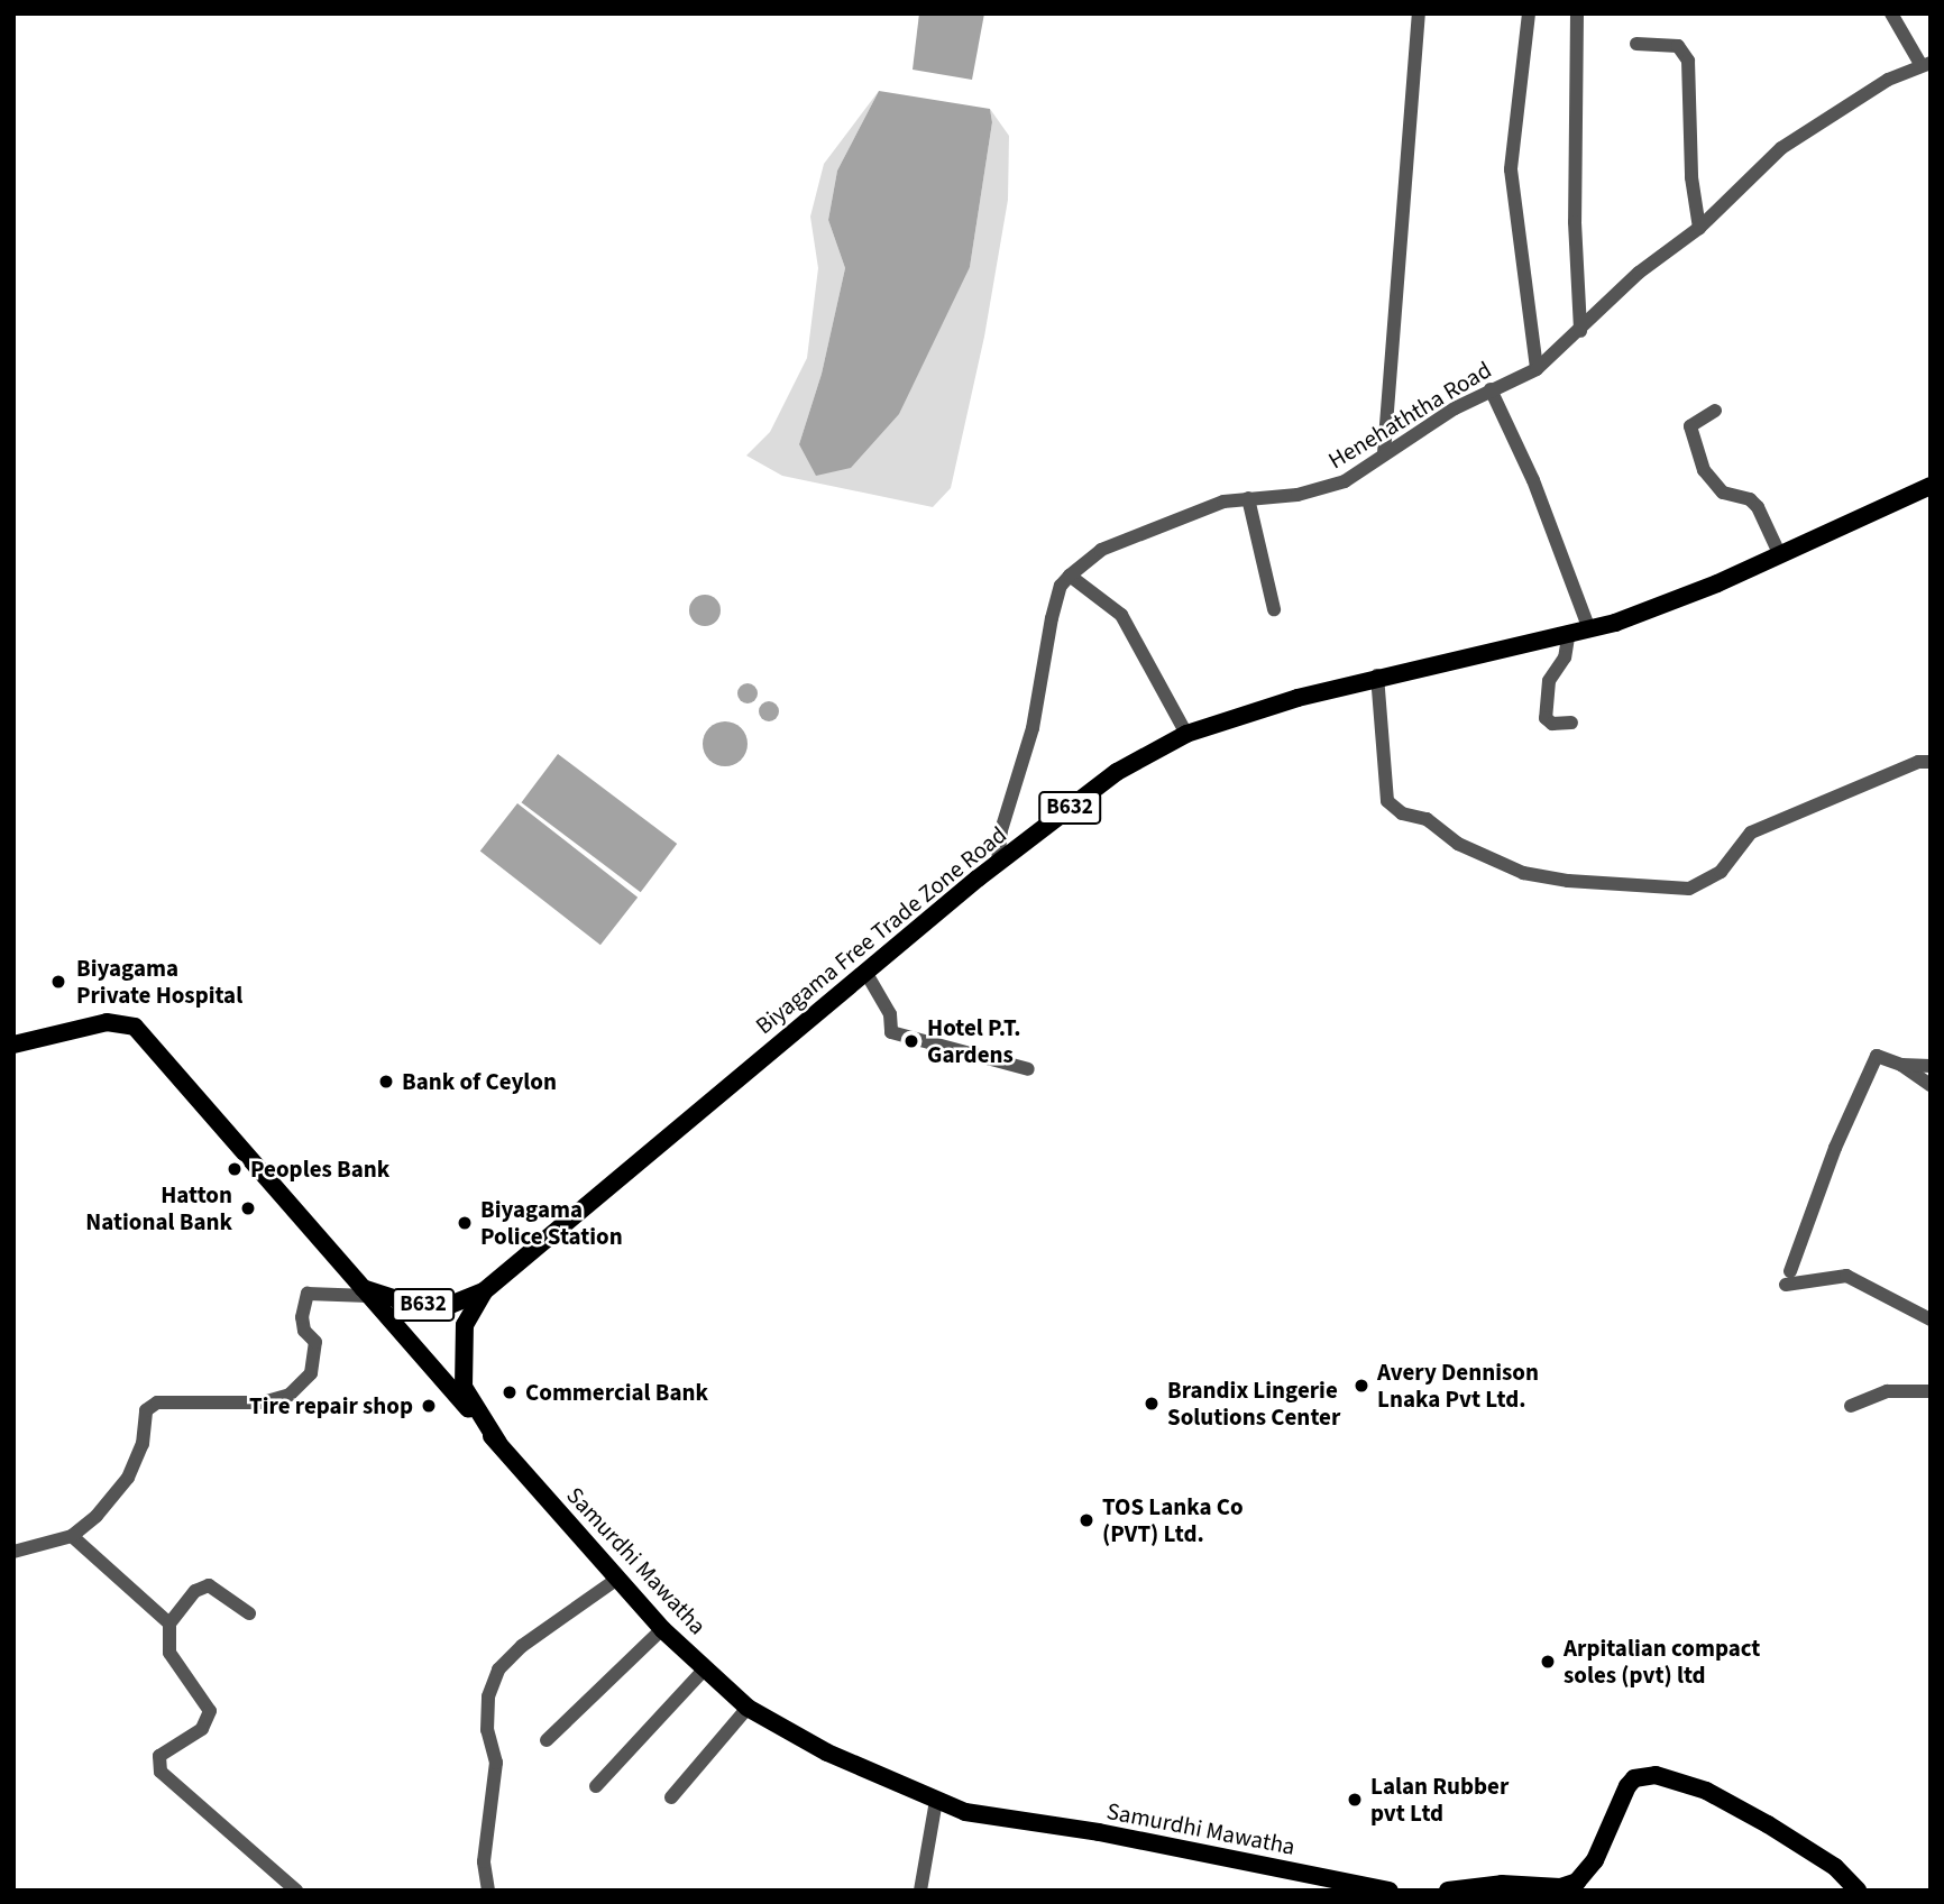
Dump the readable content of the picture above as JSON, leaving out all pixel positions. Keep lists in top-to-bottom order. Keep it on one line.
{"streets":{"main road":["B632","Biyagama Free Trade Zone Road","Samurdhi Mawatha"],"street":["Henehaththa Road"]},"crossings":[["Henehaththa Road","Biyagama Free Trade Zone Road"],["Biyagama Free Trade Zone Road","Samurdhi Mawatha"]],"places":["Biyagama Private Hospital","Hotel P.T. Gardens","Bank of Ceylon","Peoples Bank","Hatton National Bank","Biyagama Police Station","Avery Dennison Lnaka Pvt Ltd.","Commercial Bank","Brandix Lingerie Solutions Center","Tire repair shop","TOS Lanka Co (PVT) Ltd.","Arpitalian compact soles (pvt) ltd","Lalan Rubber pvt Ltd"]}
